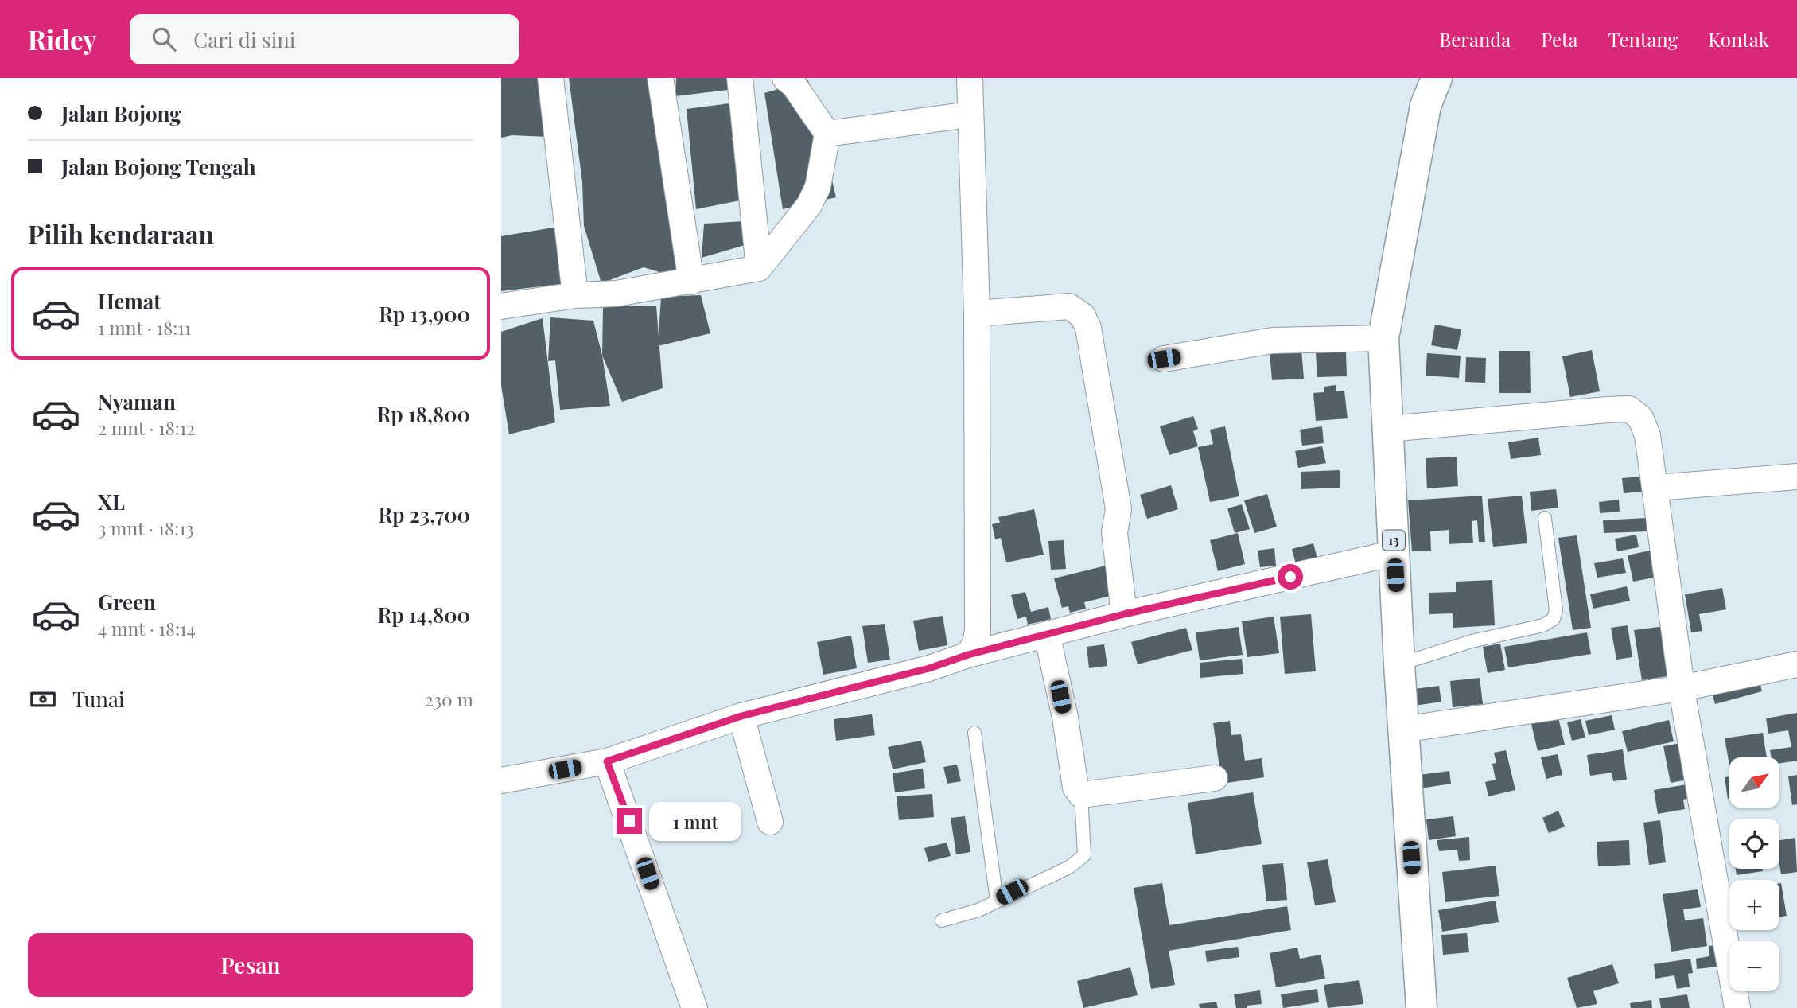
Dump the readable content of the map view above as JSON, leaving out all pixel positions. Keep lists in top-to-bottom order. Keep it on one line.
{"streets":{"highway":["13"]},"north":"top right","page":{"header":"Ridey","search":"Cari di sini","nav":["Beranda","Peta","Tentang","Kontak"],"banner":["Jalan Bojong","Jalan Bojong Tengah"],"heading":"Pilih kendaraan","list":[{"name":"Hemat","note":"1 mnt · 18:11","value":"Rp 13,900"},{"name":"Nyaman","note":"2 mnt · 18:12","value":"Rp 18,800"},{"name":"XL","note":"3 mnt · 18:13","value":"Rp 23,700"},{"name":"Green","note":"4 mnt · 18:14","value":"Rp 14,800"}],"pay":["Tunai","230 m"],"map_buttons":["+","−"],"bubble":"1 mnt","buttons":"Pesan"}}
